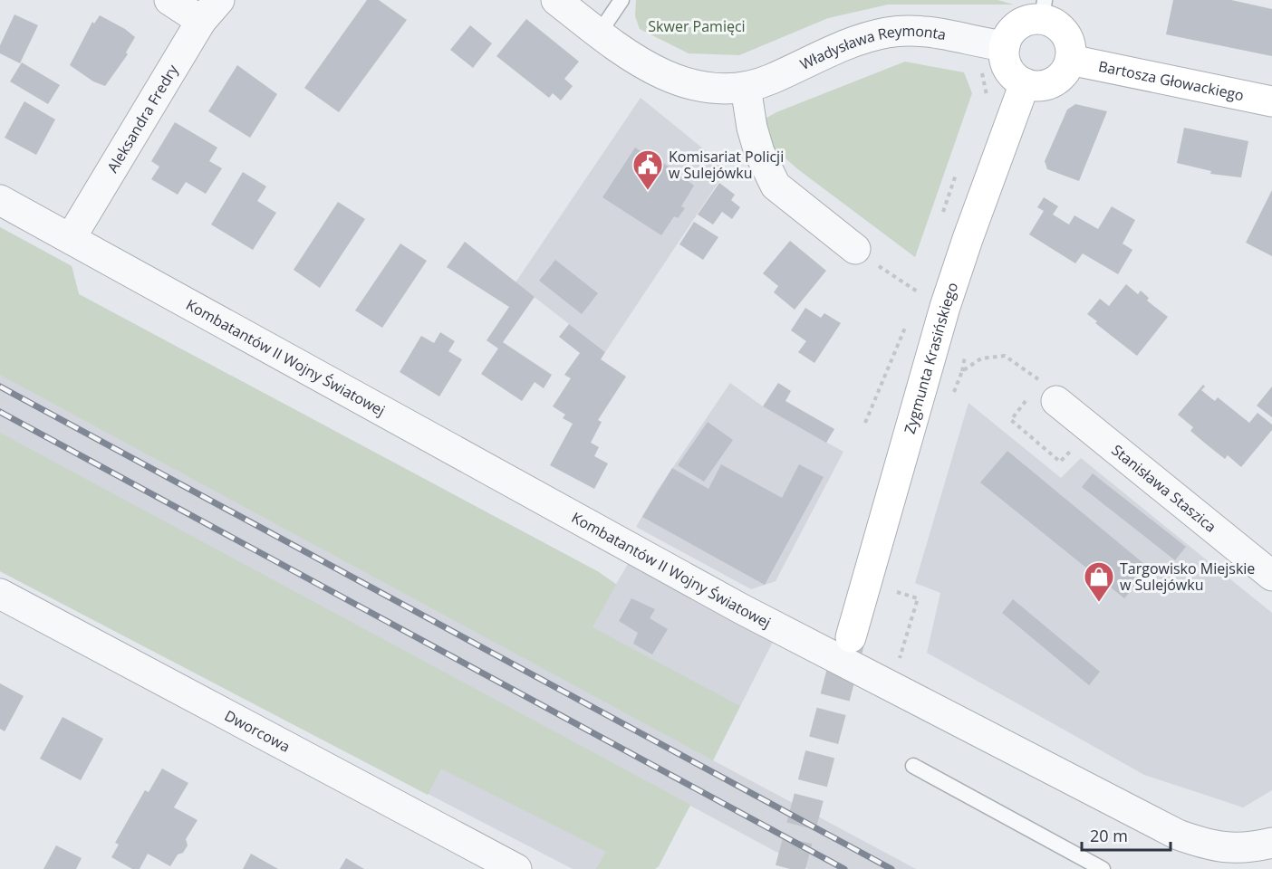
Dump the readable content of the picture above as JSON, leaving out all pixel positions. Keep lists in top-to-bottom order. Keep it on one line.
{"streets":{"street":["Władysława Reymonta","Bartosza Głowackiego","Aleksandra Fredry","Kombatantów II Wojny Światowej","Zygmunta Krasińskiego","Stanisława Staszica","Dworcowa"]},"crossings":[["Władysława Reymonta","Bartosza Głowackiego"],["Władysława Reymonta","Zygmunta Krasińskiego"],["Bartosza Głowackiego","Zygmunta Krasińskiego"],["Aleksandra Fredry","Kombatantów II Wojny Światowej"]],"parks":["Skwer Pamięci"],"places":{"public building":["Komisariat Policji w Sulejówku"],"shop":["Targowisko Miejskie w Sulejówku"]},"scale_bar":"20 m"}
